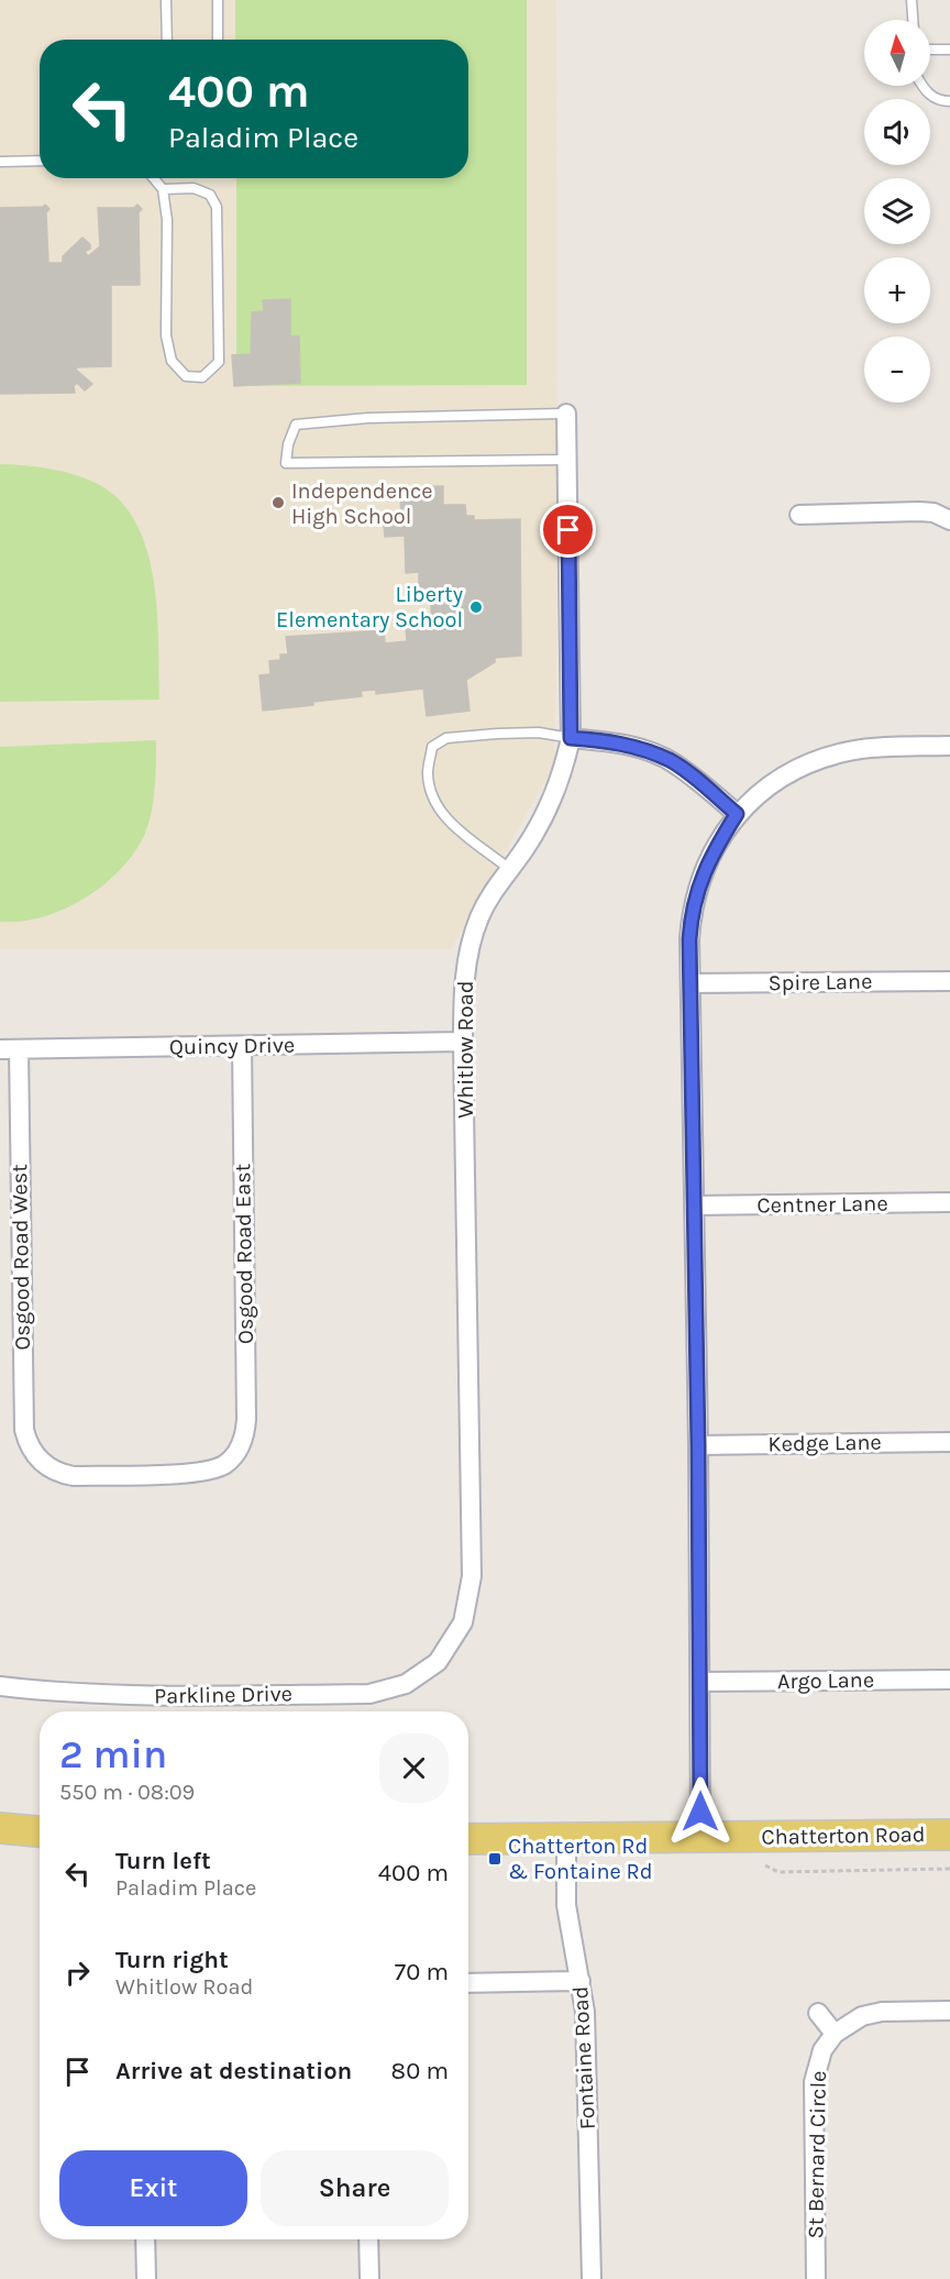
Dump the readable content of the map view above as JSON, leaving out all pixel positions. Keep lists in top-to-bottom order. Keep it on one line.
{"streets":{"main road":["Chatterton Road"],"street":["Spire Lane","Quincy Drive","Whitlow Road","Centner Lane","Osgood Road East","Osgood Road West","Kedge Lane","Argo Lane","Parkline Drive","Fontaine Road","St Bernard Circle"]},"crossings":[["Quincy Drive","Whitlow Road"],["Quincy Drive","Osgood Road East"],["Quincy Drive","Osgood Road West"],["Whitlow Road","Parkline Drive"],["Osgood Road East","Osgood Road West"],["Chatterton Road","Fontaine Road"]],"places":{"other":["Independence High School","Liberty Elementary School"],"transit":["Chatterton Rd & Fontaine Rd"]},"north":"top","page":{"map_buttons":["+","−"],"turn":["400 m","Paladim Place"],"heading":["2 min","550 m · 08:09"],"list":[{"name":"Turn left","note":"Paladim Place","value":"400 m"},{"name":"Turn right","note":"Whitlow Road","value":"70 m"},{"name":"Arrive at destination","value":"80 m"}],"buttons":["Exit","Share"]}}
